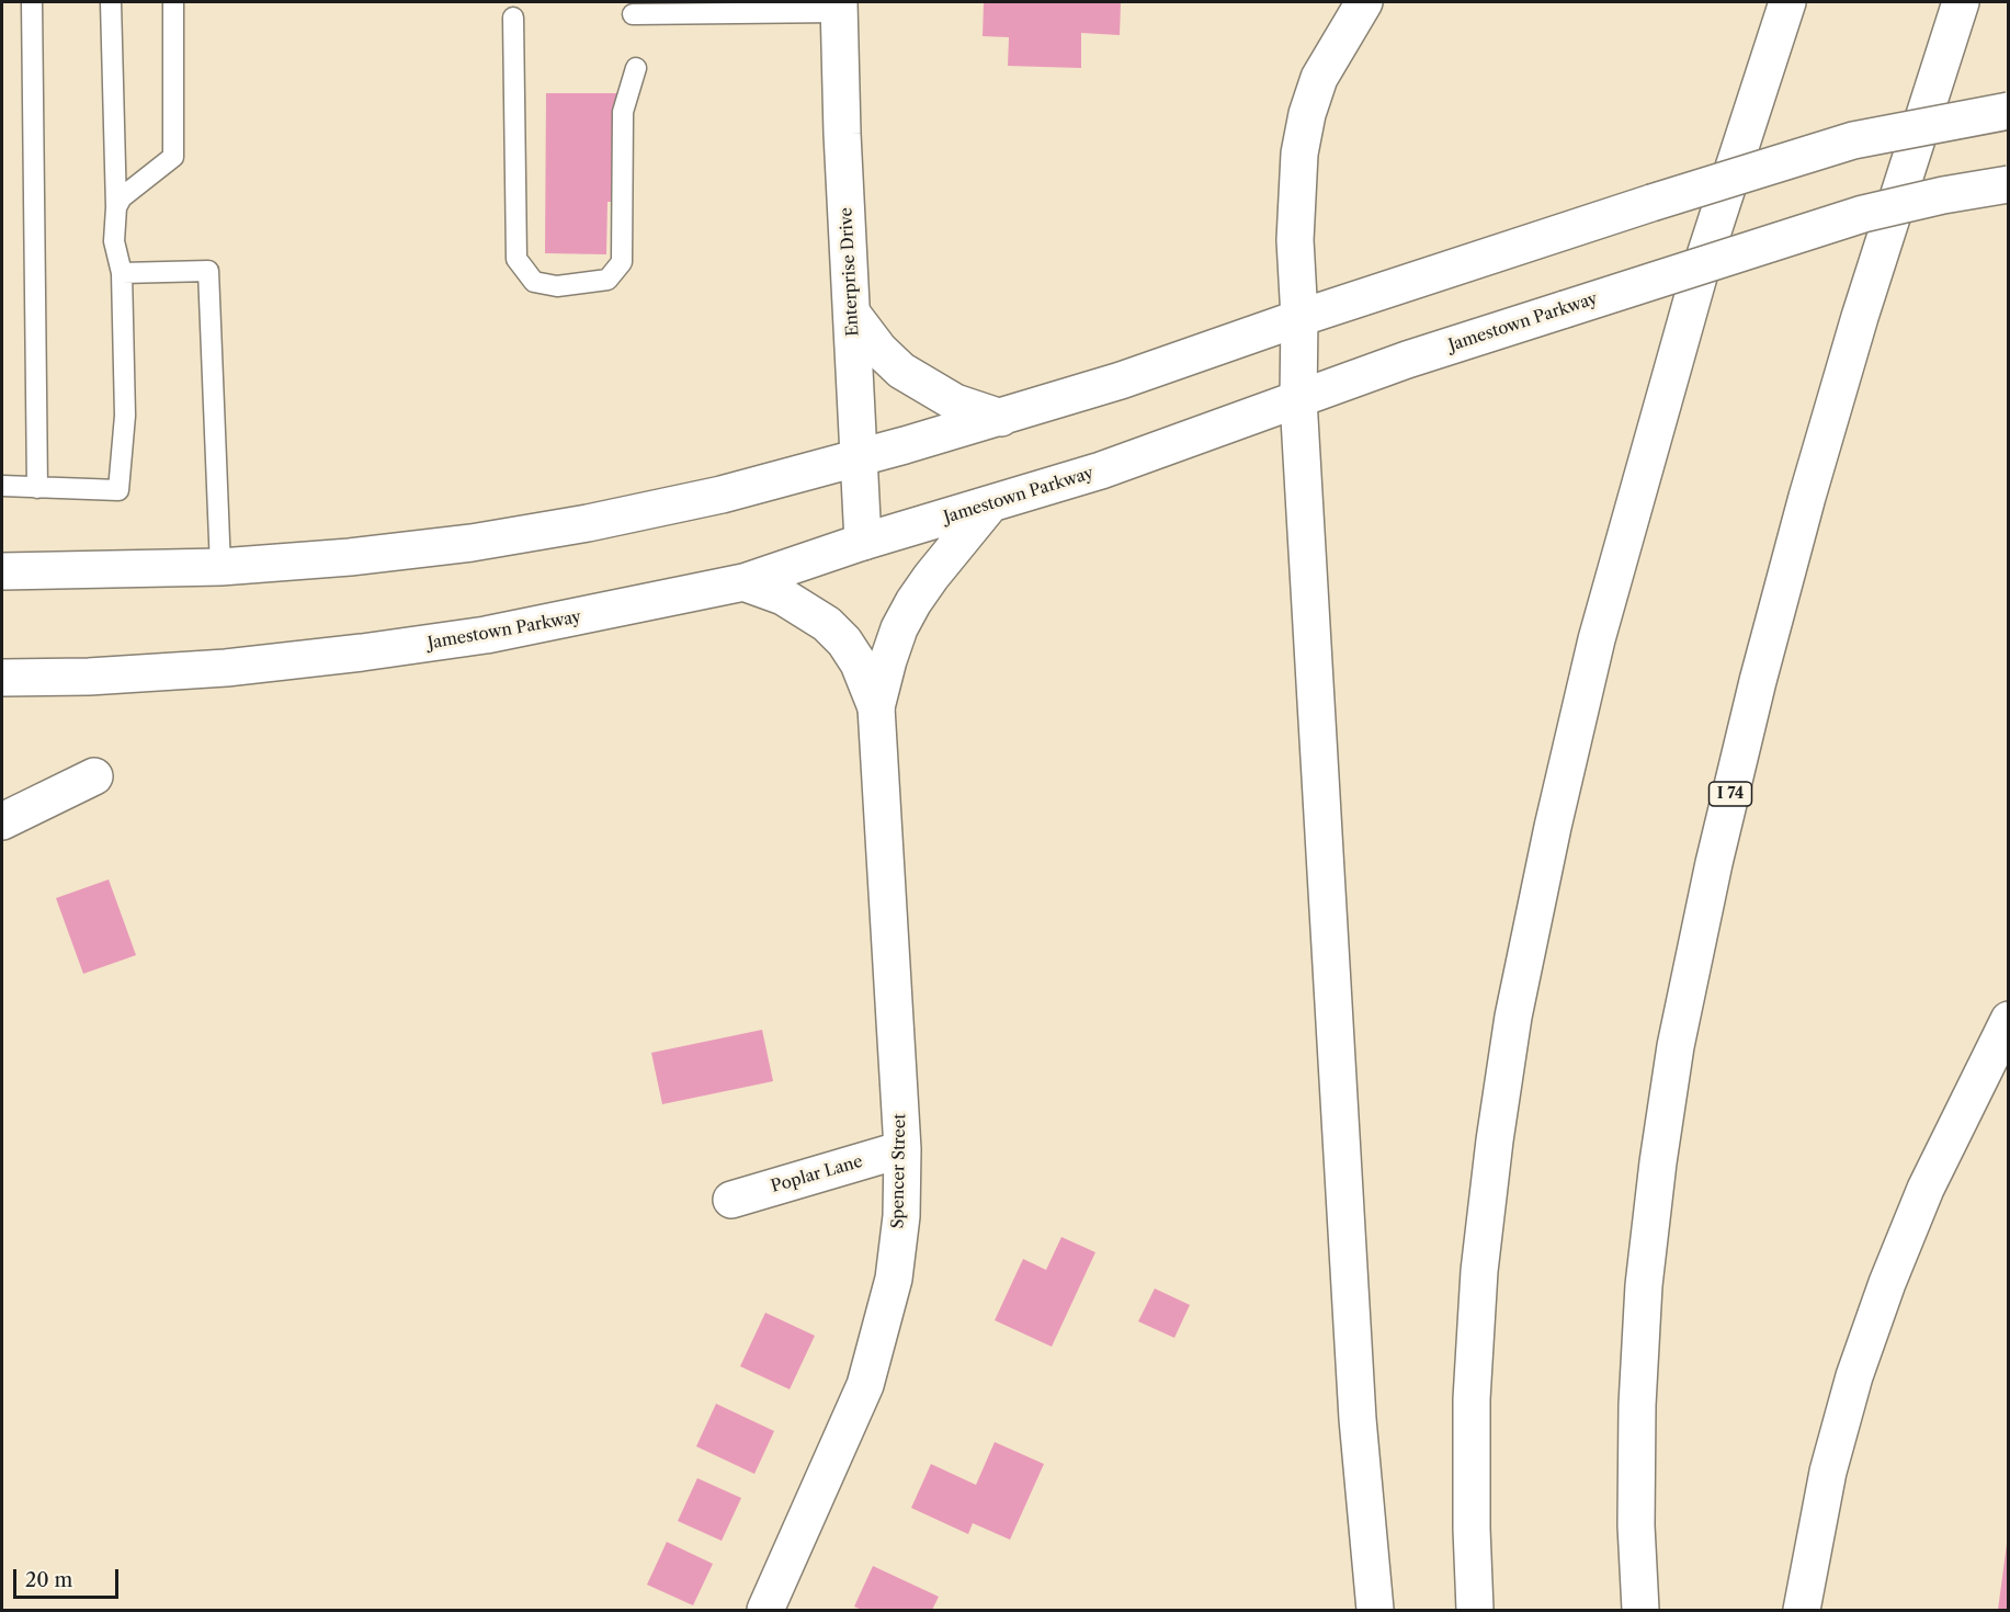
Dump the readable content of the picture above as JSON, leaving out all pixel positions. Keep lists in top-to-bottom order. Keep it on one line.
{"streets":{"main road":["Enterprise Drive","Jamestown Parkway","I 74","Spencer Street","Poplar Lane"]},"crossings":[["Enterprise Drive","Jamestown Parkway"],["Spencer Street","Poplar Lane"]],"scale_bar":"20 m"}
